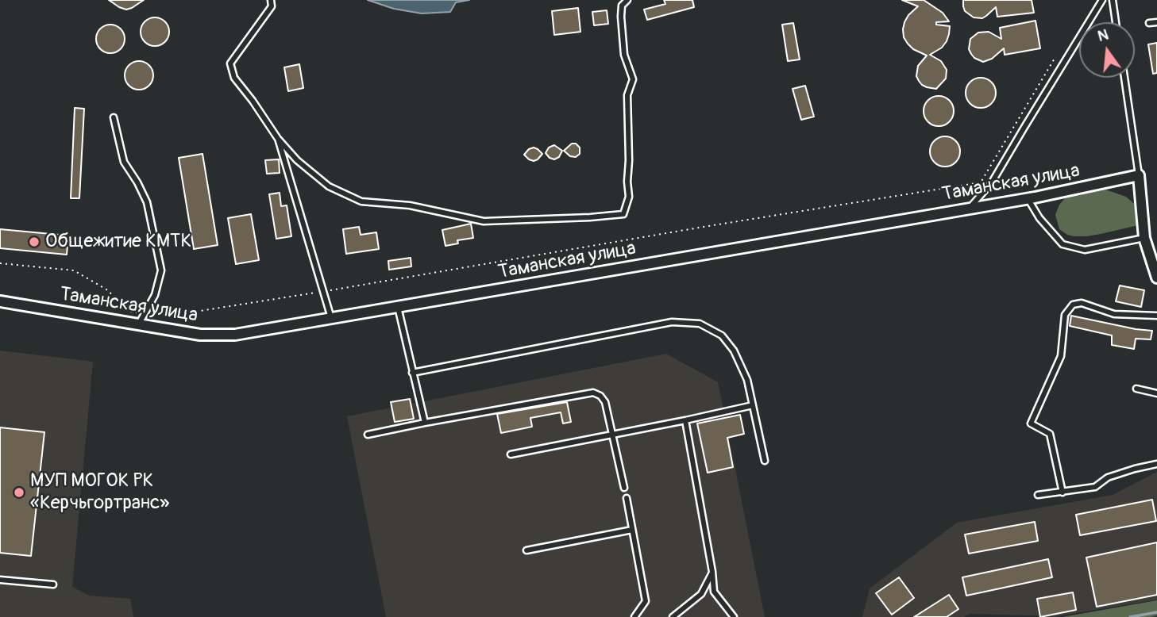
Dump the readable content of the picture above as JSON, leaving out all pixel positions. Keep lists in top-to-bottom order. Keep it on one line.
{"streets":{"street":["Таманская улица"]},"places":["Общежитие КМТК","МУП МОГОК РК «Керчьгортранс»"],"north":"top"}
